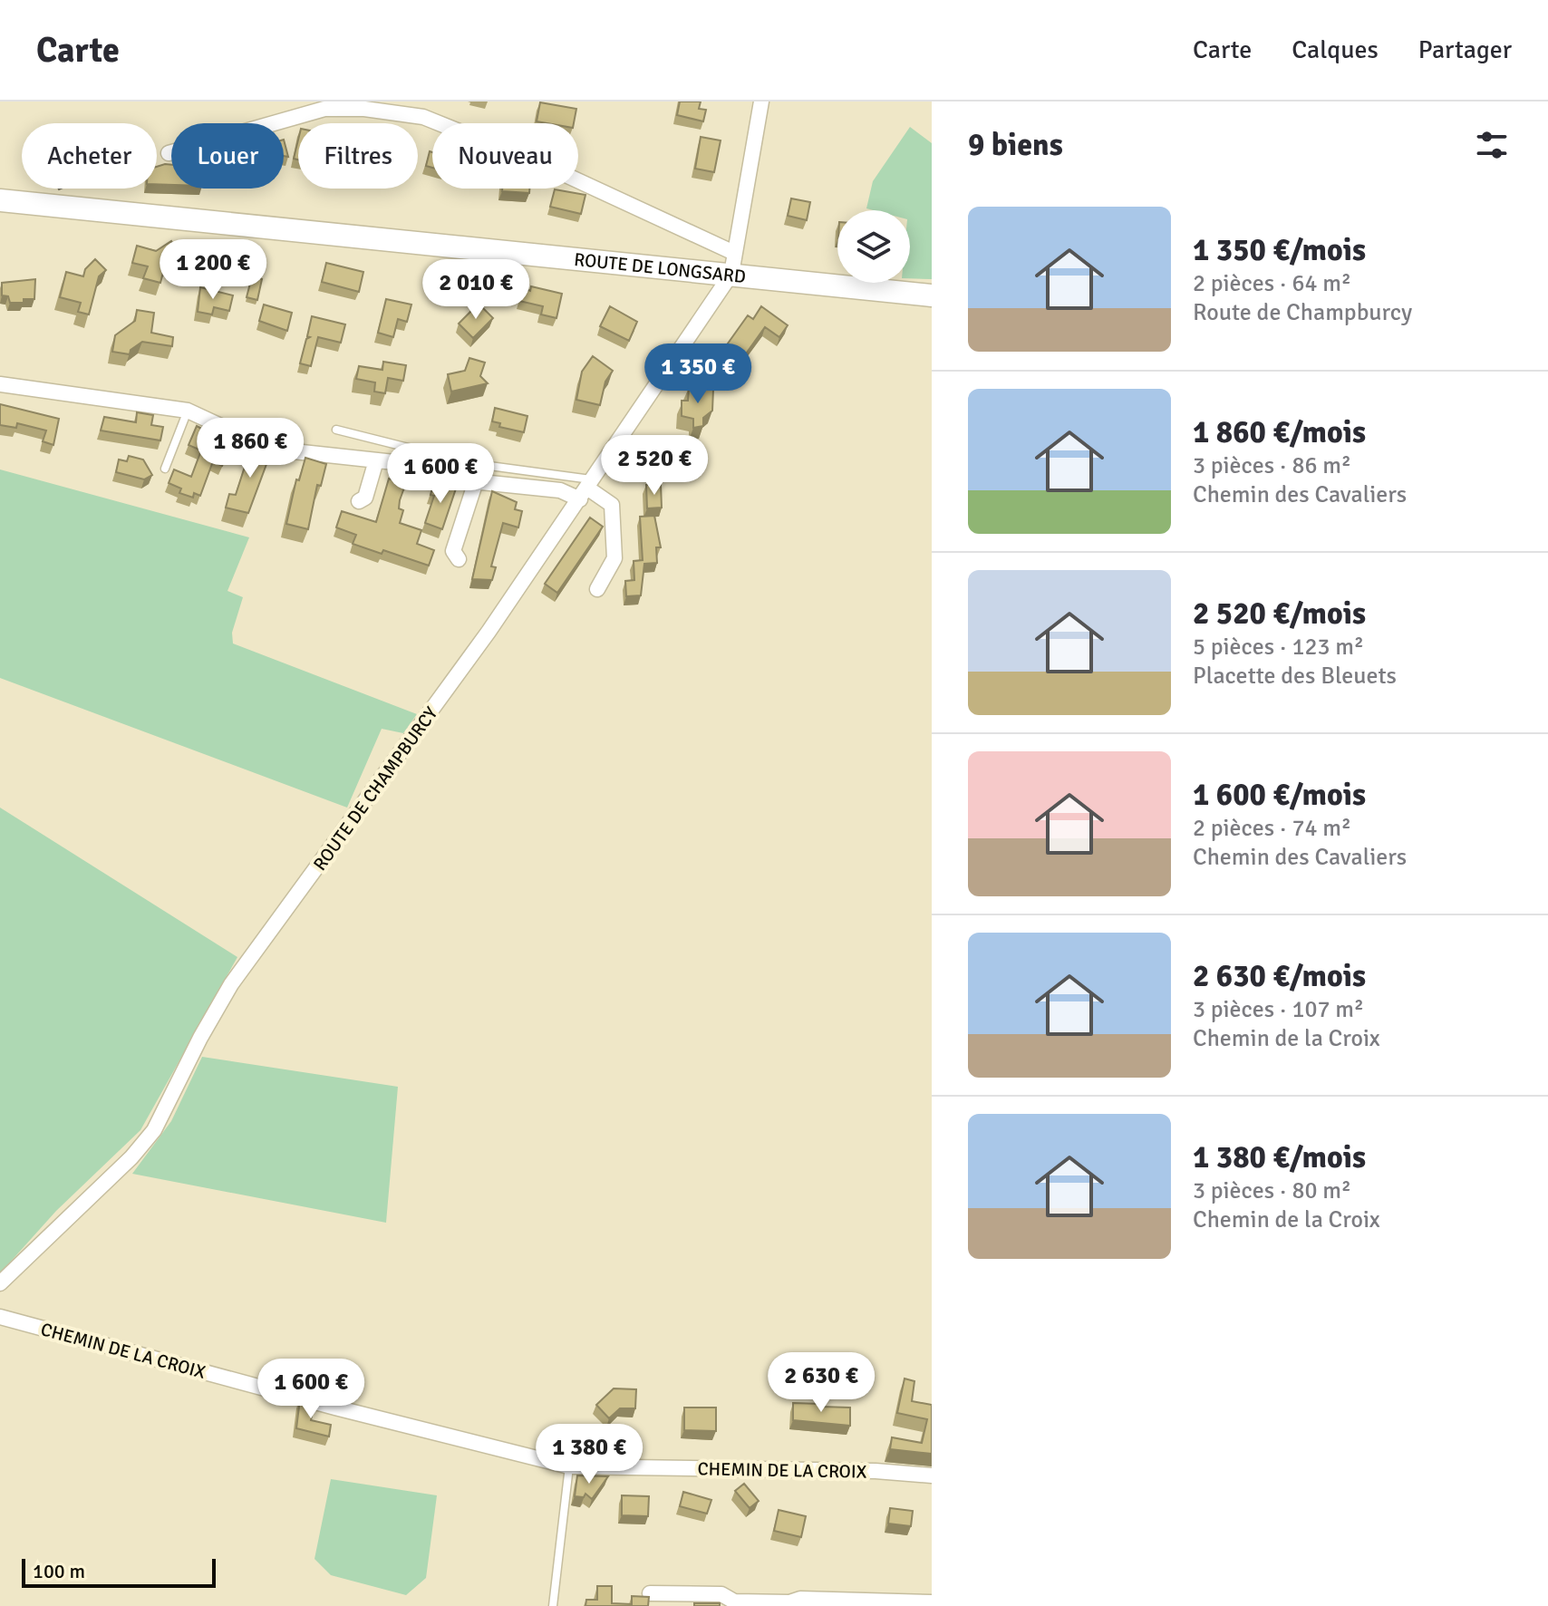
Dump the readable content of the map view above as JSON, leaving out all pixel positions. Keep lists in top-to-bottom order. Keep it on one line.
{"streets":{"main road":["ROUTE DE LONGSARD"],"street":["ROUTE DE CHAMPBURCY","CHEMIN DE LA CROIX"]},"crossings":[["ROUTE DE LONGSARD","ROUTE DE CHAMPBURCY"]],"scale_bar":"100 m","page":{"header":"Carte","nav":["Carte","Calques","Partager"],"heading":"9 biens","chip":["Acheter","Louer","Filtres","Nouveau"],"list":[{"name":"1 350 €/mois","note":"2 pièces · 64 m² · Route de Champburcy"},{"name":"1 860 €/mois","note":"3 pièces · 86 m² · Chemin des Cavaliers"},{"name":"2 520 €/mois","note":"5 pièces · 123 m² · Placette des Bleuets"},{"name":"1 600 €/mois","note":"2 pièces · 74 m² · Chemin des Cavaliers"},{"name":"2 630 €/mois","note":"3 pièces · 107 m² · Chemin de la Croix"},{"name":"1 380 €/mois","note":"3 pièces · 80 m² · Chemin de la Croix"}],"price":["1 200 €","2 010 €","1 350 €","1 860 €","2 520 €","1 600 €","2 630 €","1 600 €","1 380 €"],"scale":"100 m"}}
